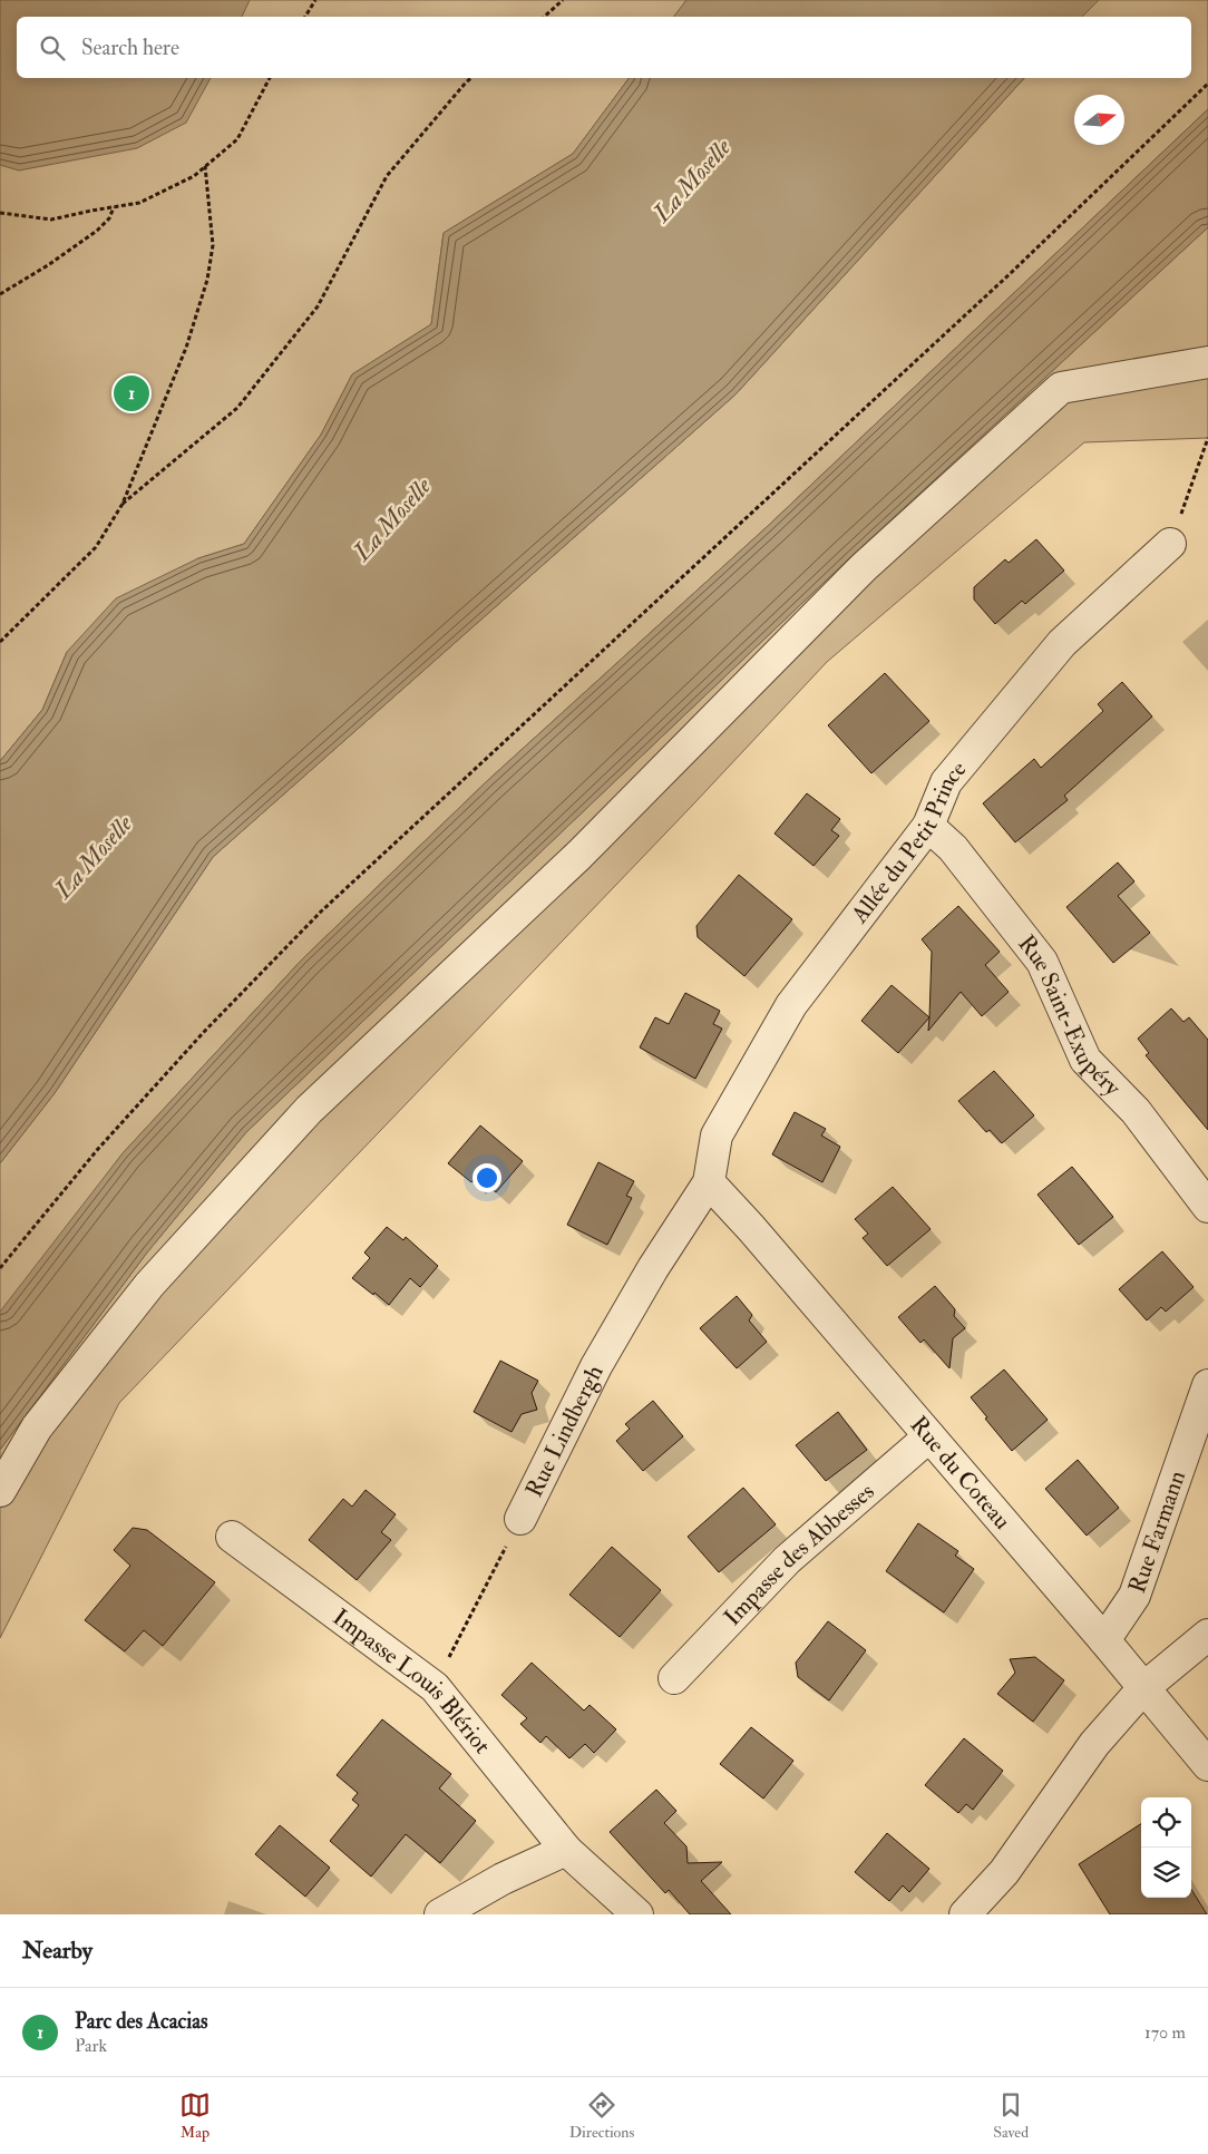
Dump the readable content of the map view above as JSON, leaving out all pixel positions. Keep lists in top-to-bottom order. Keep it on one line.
{"streets":{"street":["Allée du Petit Prince","Rue Saint-Exupéry","Rue Lindbergh","Rue du Coteau","Rue Farmann","Impasse des Abbesses","Impasse Louis Blériot"]},"crossings":[["Allée du Petit Prince","Rue Saint-Exupéry"],["Allée du Petit Prince","Rue Lindbergh"],["Allée du Petit Prince","Rue du Coteau"],["Rue Lindbergh","Rue du Coteau"],["Rue Lindbergh","Impasse Louis Blériot"],["Rue du Coteau","Rue Farmann"],["Rue du Coteau","Impasse des Abbesses"]],"water":["La Moselle"],"north":"right","page":{"search":"Search here","pins":"1","heading":"Nearby","list":[{"mark":"1","name":"Parc des Acacias","note":"Park","value":"170 m"}],"nav":["Map","Directions","Saved"]}}
